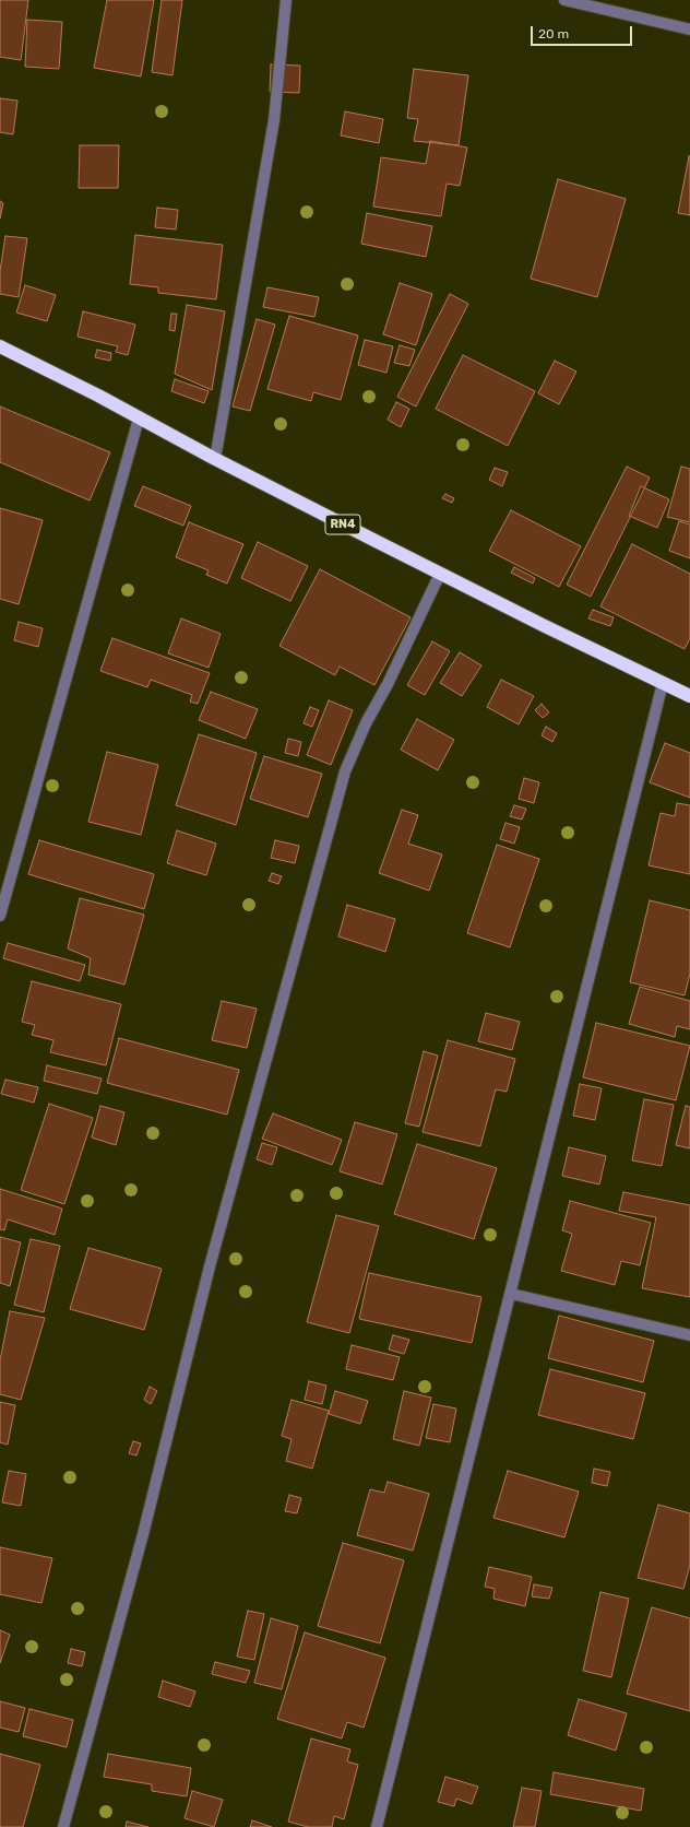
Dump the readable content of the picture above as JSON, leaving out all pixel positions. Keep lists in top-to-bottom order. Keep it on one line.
{"streets":{"highway":["RN4"]},"scale_bar":"20 m"}
